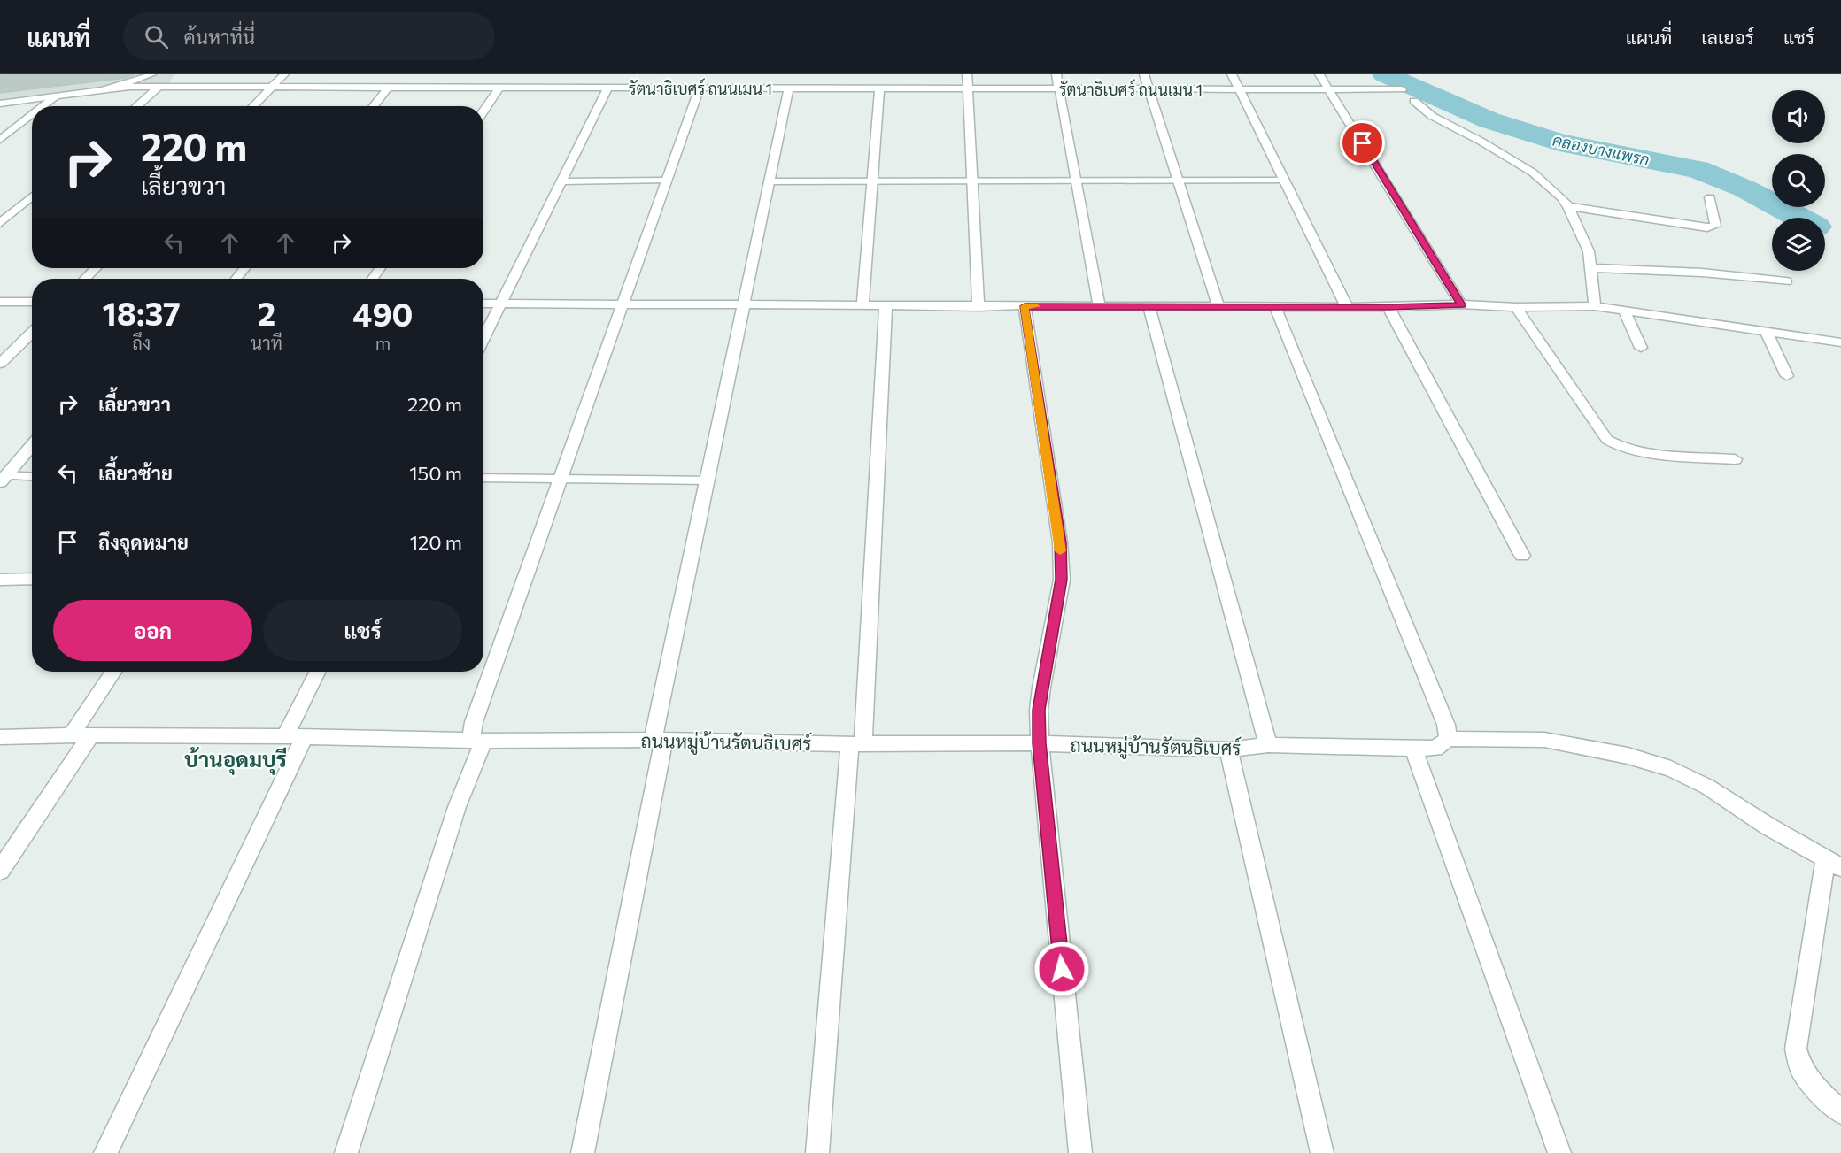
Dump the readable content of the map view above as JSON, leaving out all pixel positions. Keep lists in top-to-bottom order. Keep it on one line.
{"streets":{"street":["รัตนาธิเบศร์ ถนนเมน 1","ถนนหมู่บ้านรัตนธิเบศร์"]},"districts":["บ้านอุดมบุรี"],"water":["คลองบางแพรก"],"page":{"header":"แผนที่","search":"ค้นหาที่นี่","nav":["แผนที่","เลเยอร์","แชร์"],"turn":["220 m","เลี้ยวขวา"],"eta":["18:37","ถึง","2","นาที","490","m"],"list":[{"name":"เลี้ยวขวา","value":"220 m"},{"name":"เลี้ยวซ้าย","value":"150 m"},{"name":"ถึงจุดหมาย","value":"120 m"}],"buttons":["ออก","แชร์"]}}
